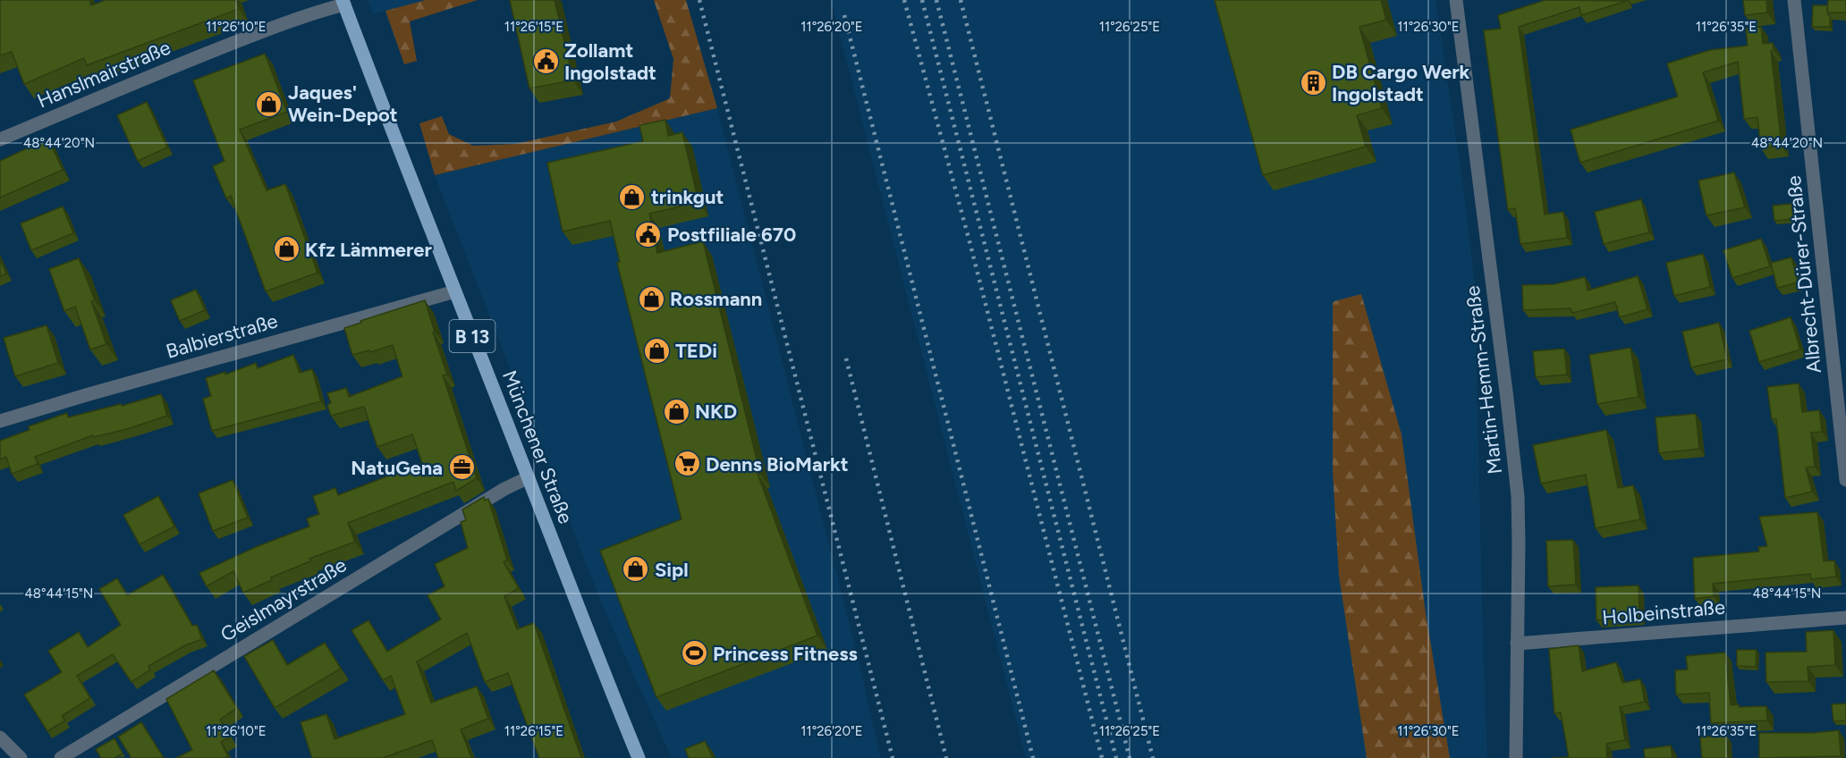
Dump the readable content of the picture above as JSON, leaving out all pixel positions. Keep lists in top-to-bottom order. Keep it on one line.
{"streets":{"main road":["B 13","Münchener Straße"],"street":["Hanslmairstraße","Albrecht-Dürer-Straße","Balbierstraße","Martin-Hemm-Straße","Geislmayrstraße","Holbeinstraße"]},"crossings":[["Hanslmairstraße","Münchener Straße"],["Balbierstraße","Münchener Straße"],["Martin-Hemm-Straße","Holbeinstraße"],["Münchener Straße","Geislmayrstraße"]],"places":{"public building":["Zollamt Ingolstadt","Postfiliale 670"],"building":["DB Cargo Werk Ingolstadt"],"shop":["Jaques' Wein-Depot","trinkgut","Kfz Lämmerer","Rossmann","TEDi","NKD","Sipl"],"supermarket":["Denns BioMarkt"],"office":["NatuGena"],"sports":["Princess Fitness"]},"coordinates":["11°26'10\"E","11°26'15\"E","11°26'20\"E","11°26'25\"E","11°26'30\"E","11°26'35\"E","48°44'20\"N","48°44'15\"N"]}
